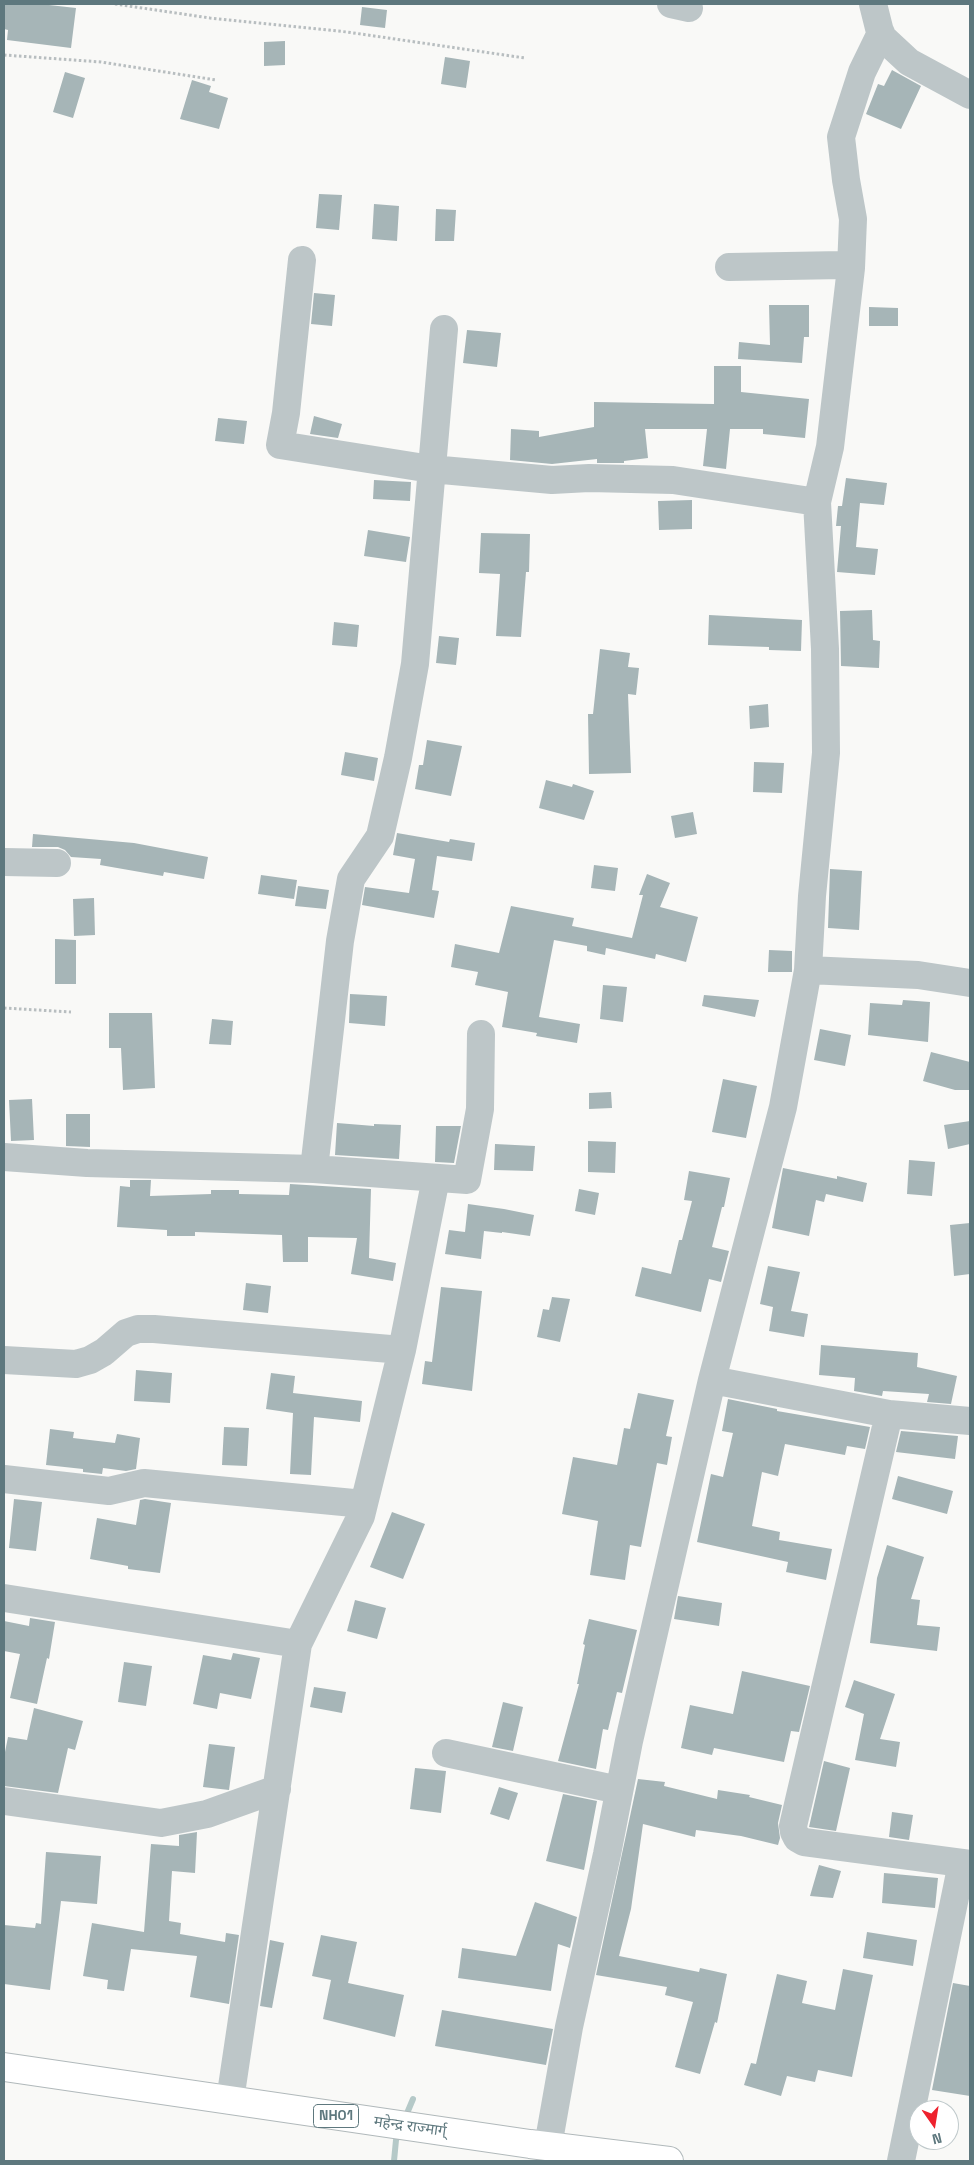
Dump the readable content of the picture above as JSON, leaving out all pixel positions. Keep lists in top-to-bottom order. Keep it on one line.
{"streets":{"highway":["NH01","महेन्द्र राज्मार्ग्"]},"north":"bottom"}
